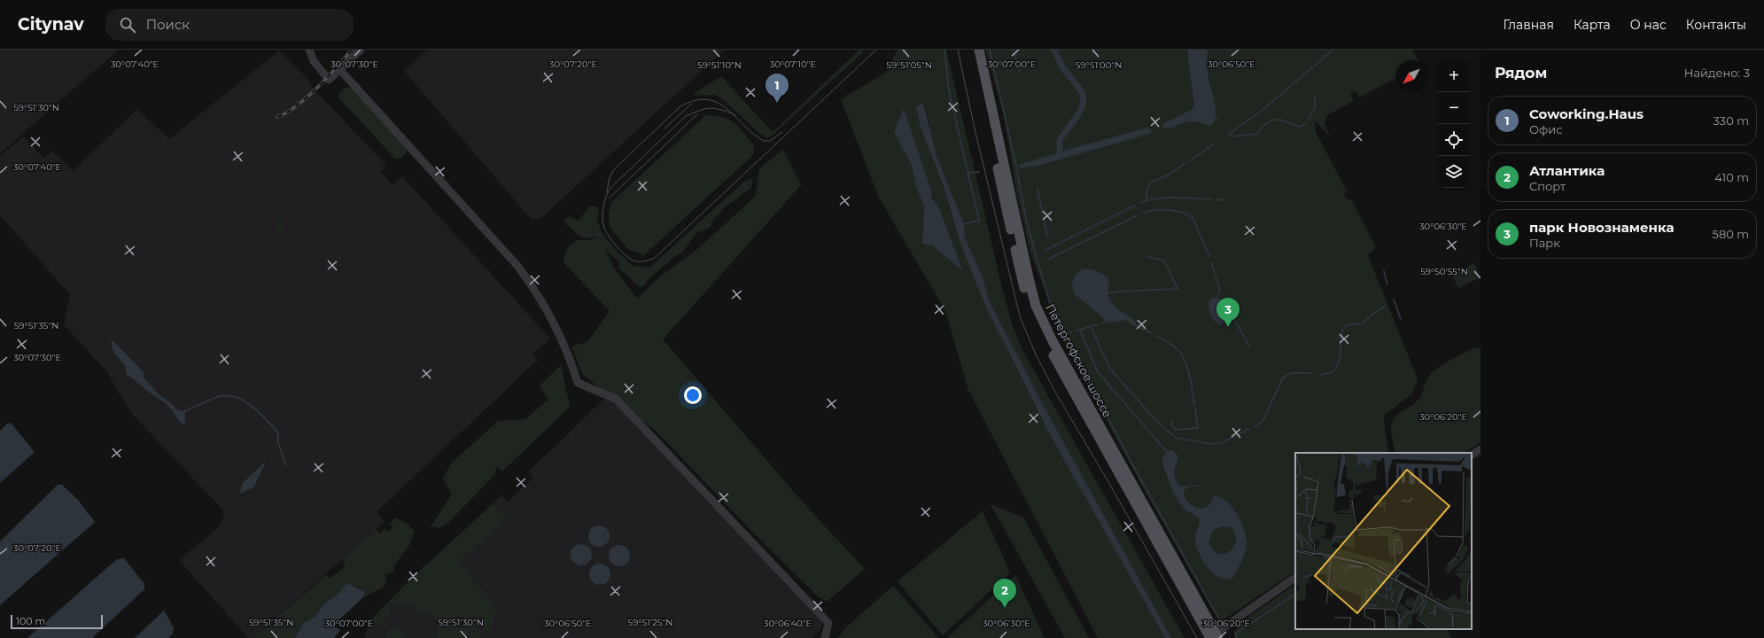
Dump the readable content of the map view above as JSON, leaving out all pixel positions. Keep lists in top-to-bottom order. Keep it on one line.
{"streets":{"main road":["Петергофское шоссе"]},"scale_bar":"100 m","north":"bottom left","page":{"header":"Citynav","search":"Поиск","nav":["Главная","Карта","О нас","Контакты"],"heading":["Рядом","Найдено: 3"],"map_buttons":["+","−"],"pins":["1","3","2"],"list":[{"mark":"1","name":"Coworking.Haus","note":"Офис","value":"330 m"},{"mark":"2","name":"Атлантика","note":"Спорт","value":"410 m"},{"mark":"3","name":"парк Новознаменка","note":"Парк","value":"580 m"}],"scale":"100 m"},"coordinates":["30°07'40\"E","30°07'30\"E","30°07'20\"E","30°07'10\"E","30°07'00\"E","30°06'50\"E","59°51'10\"N","59°51'05\"N","59°51'00\"N","59°51'30\"N","30°06'30\"E","59°50'55\"N","59°51'35\"N","30°06'20\"E","59°51'25\"N","30°06'40\"E"]}
